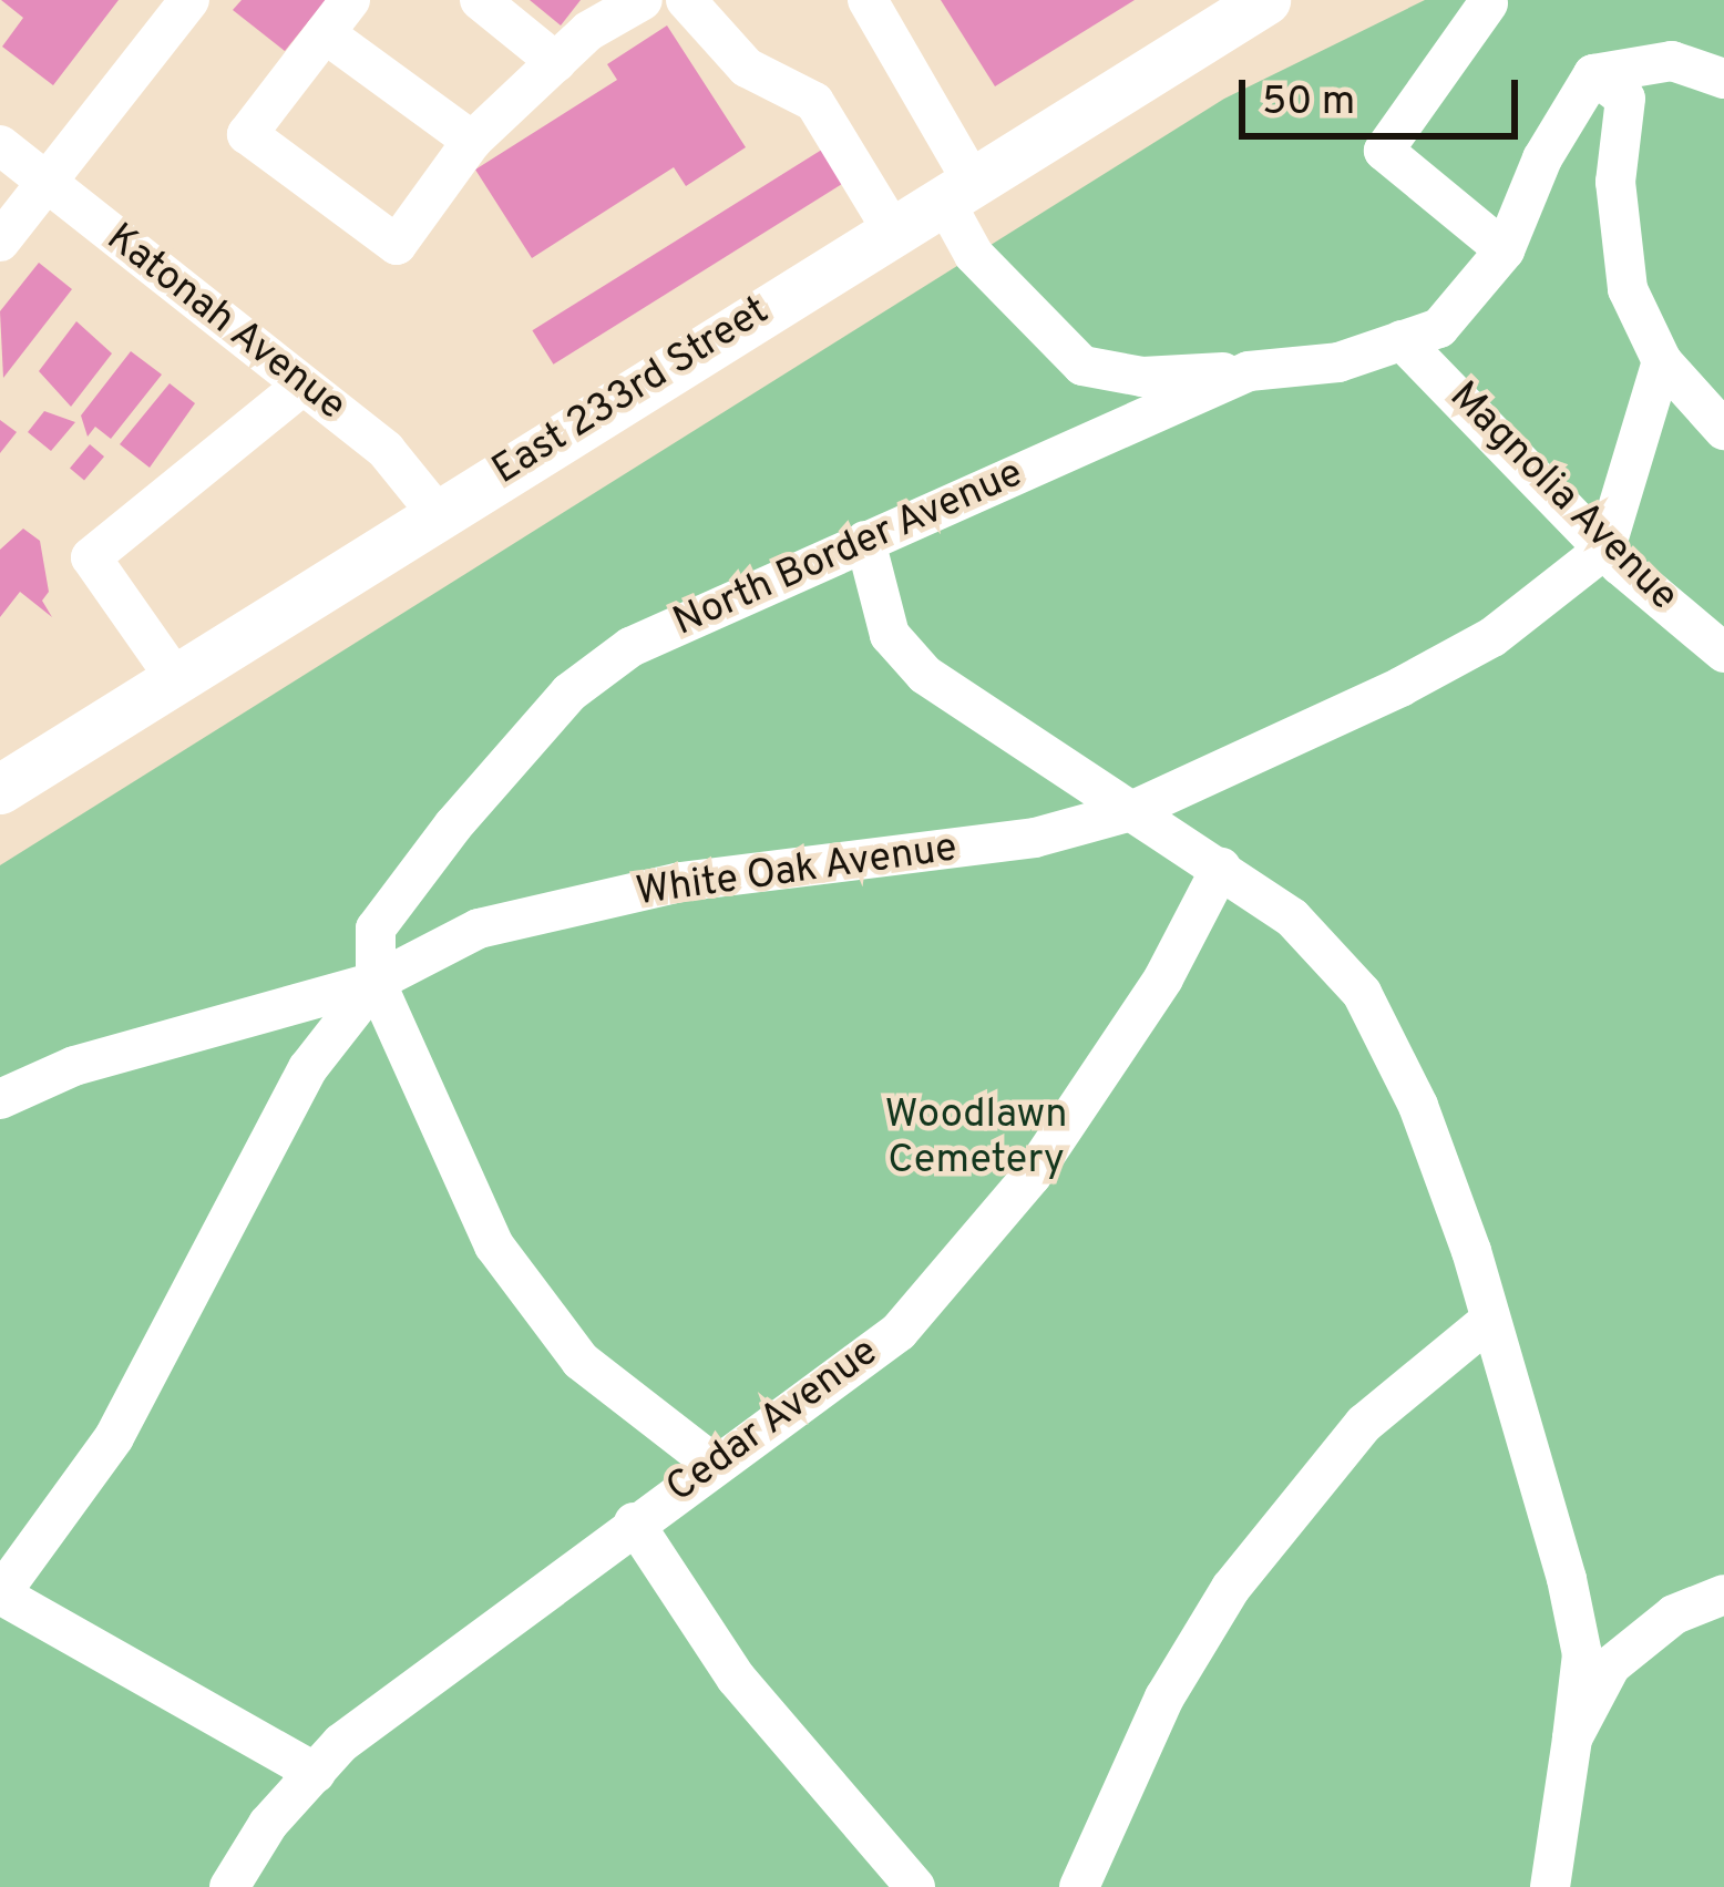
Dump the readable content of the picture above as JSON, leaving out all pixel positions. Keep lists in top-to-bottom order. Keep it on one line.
{"streets":{"main road":["East 233rd Street"],"street":["Katonah Avenue","Magnolia Avenue","North Border Avenue","White Oak Avenue","Cedar Avenue"]},"crossings":[["Katonah Avenue","East 233rd Street"],["Magnolia Avenue","North Border Avenue"],["Magnolia Avenue","White Oak Avenue"],["North Border Avenue","White Oak Avenue"]],"parks":["Woodlawn Cemetery"],"scale_bar":"50 m"}
